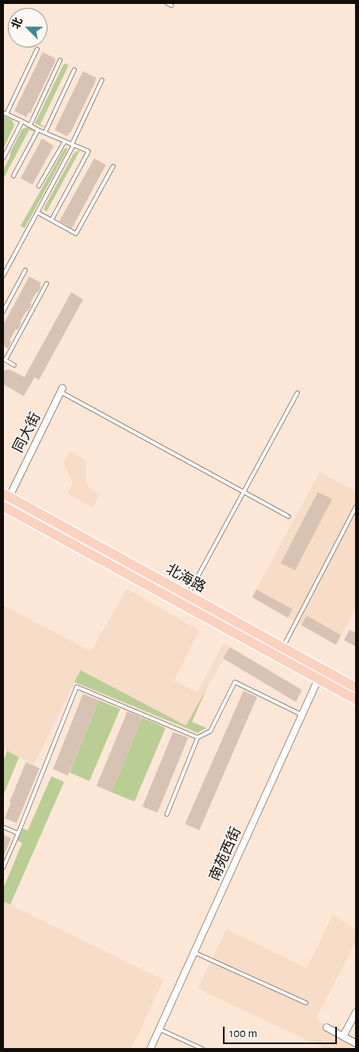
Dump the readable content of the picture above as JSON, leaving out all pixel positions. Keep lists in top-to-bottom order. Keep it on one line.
{"streets":{"main road":["北海路"],"street":["同大街","南苑西街"]},"crossings":[["同大街","北海路"],["北海路","南苑西街"]],"scale_bar":"100 m","north":"top left"}
